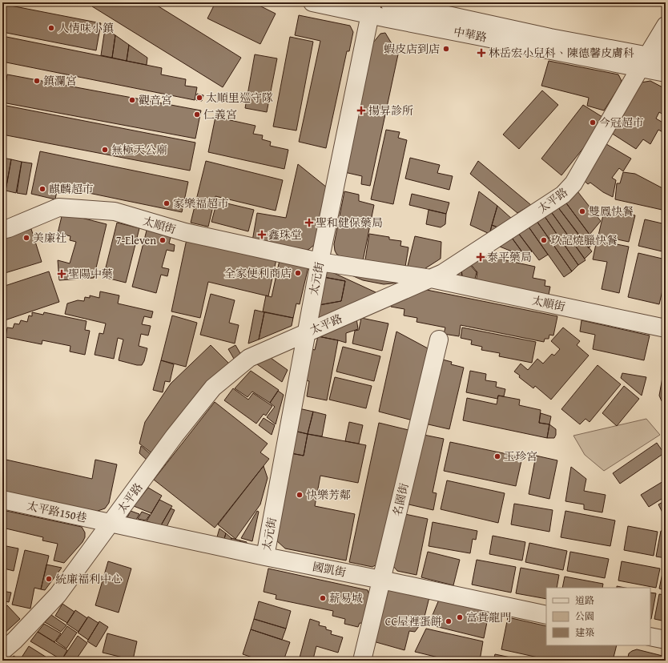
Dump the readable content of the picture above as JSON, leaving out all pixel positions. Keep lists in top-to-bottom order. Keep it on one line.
{"streets":{"street":["中華路","太平路","太順街","太元街","名園街","太平路150巷","國凱街"]},"crossings":[["中華路","太平路"],["中華路","太元街"],["太平路","太順街"],["太平路","太元街"],["太平路","太平路150巷"],["太平路","國凱街"],["太順街","太元街"],["太元街","國凱街"],["名園街","國凱街"],["太平路150巷","國凱街"]],"places":{"other":["人情味小鎮","蝦皮店到店","鎮瀾宮","太順里巡守隊","觀音宮","仁義宮","今冠超市","無極天公廟","麒麟超市","家樂福超市","雙鳳快餐","美廉社","7-Eleven","玖記燒臘快餐","全家便利商店","玉珍宮","快樂芳鄰","統廉福利中心","薪易城","富貴龍門","CC屋裡蛋餅"],"health":["林岳宏小兒科、陳德馨皮膚科","揚昇診所","聖和健保藥局","鑫珠堂","泰平藥局","聖陽中藥"]},"legend":["道路","公園","建築"]}
